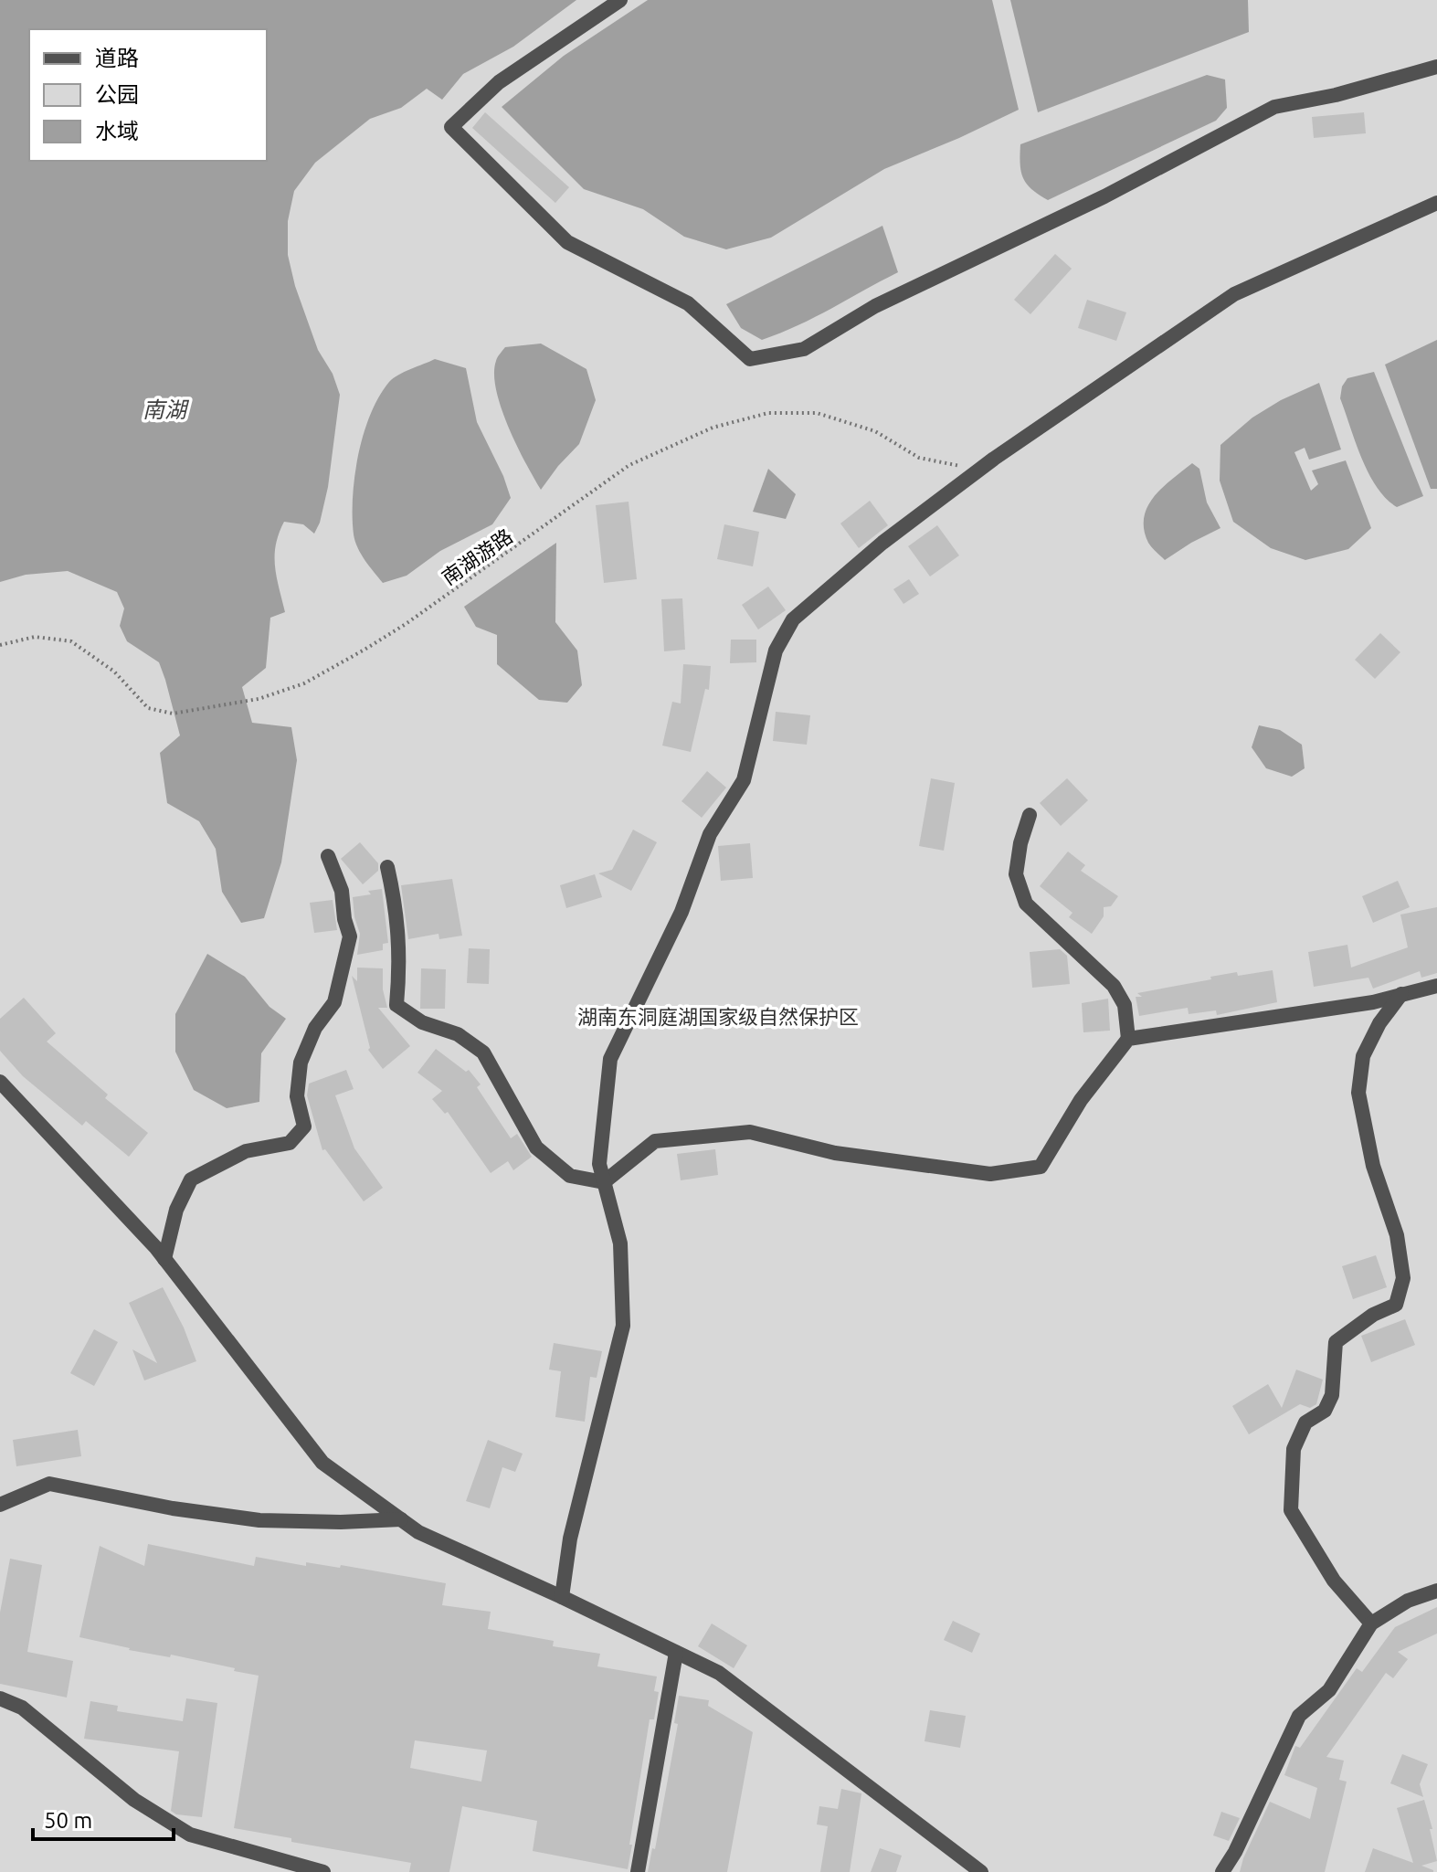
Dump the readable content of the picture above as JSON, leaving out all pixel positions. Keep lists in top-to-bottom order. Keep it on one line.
{"streets":{"path":["南湖游路"]},"water":["南湖"],"parks":["湖南东洞庭湖国家级自然保护区"],"legend":["道路","公园","水域"],"scale_bar":"50 m"}
